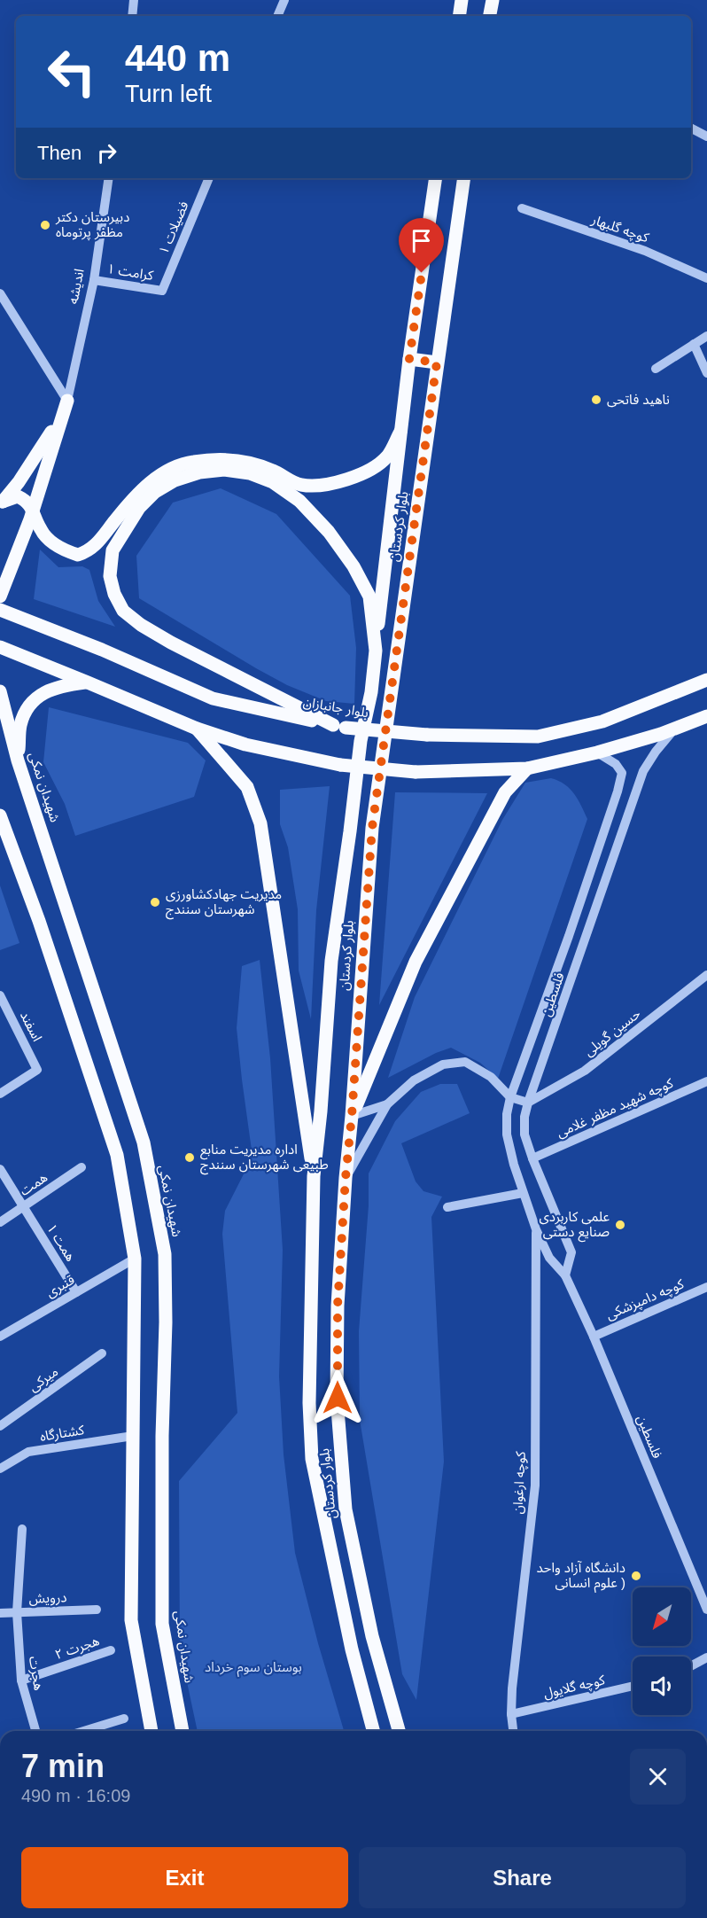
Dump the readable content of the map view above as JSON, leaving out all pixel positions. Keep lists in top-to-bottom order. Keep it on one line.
{"streets":{"main road":["اندیشه","بلوار کردستان","بلوار جانبازان","شهیدان نمکی"],"street":["فضیلات ۱","کوچه گلبهار","کرامت ۱","فلسطین","اسفند","حسین گویلی","کوچه شهید مظفر غلامی","همت","همت ۱","قنبری","کوچه دامپزشکی","میرکی","کشتارگاه","کوچه ارغوان","درویش","هجرت ۲","هجرت","کوچه گلایول"]},"crossings":[["فضیلات ۱","کرامت ۱"],["کرامت ۱","اندیشه"],["بلوار کردستان","بلوار جانبازان"],["فلسطین","حسین گویلی"],["فلسطین","کوچه شهید مظفر غلامی"],["فلسطین","کوچه دامپزشکی"],["فلسطین","کوچه ارغوان"],["همت","همت ۱"],["همت ۱","قنبری"],["کوچه ارغوان","کوچه گلایول"],["درویش","هجرت"],["هجرت ۲","هجرت"]],"parks":["بوستان سوم خرداد"],"places":["دبیرستان دکتر مظفر پرتوماه","ناهید فاتحی","مدیریت جهادکشاورزی شهرستان سنندج","اداره مدیریت منابع طبیعی شهرستان سنندج","علمی کاربردی صنایع دستی","دانشگاه آزاد واحد علوم انسانی )"],"north":"bottom left","page":{"turn":["440 m","Turn left"],"then":"Then","heading":["7 min","490 m · 16:09"],"buttons":["Exit","Share"]}}
